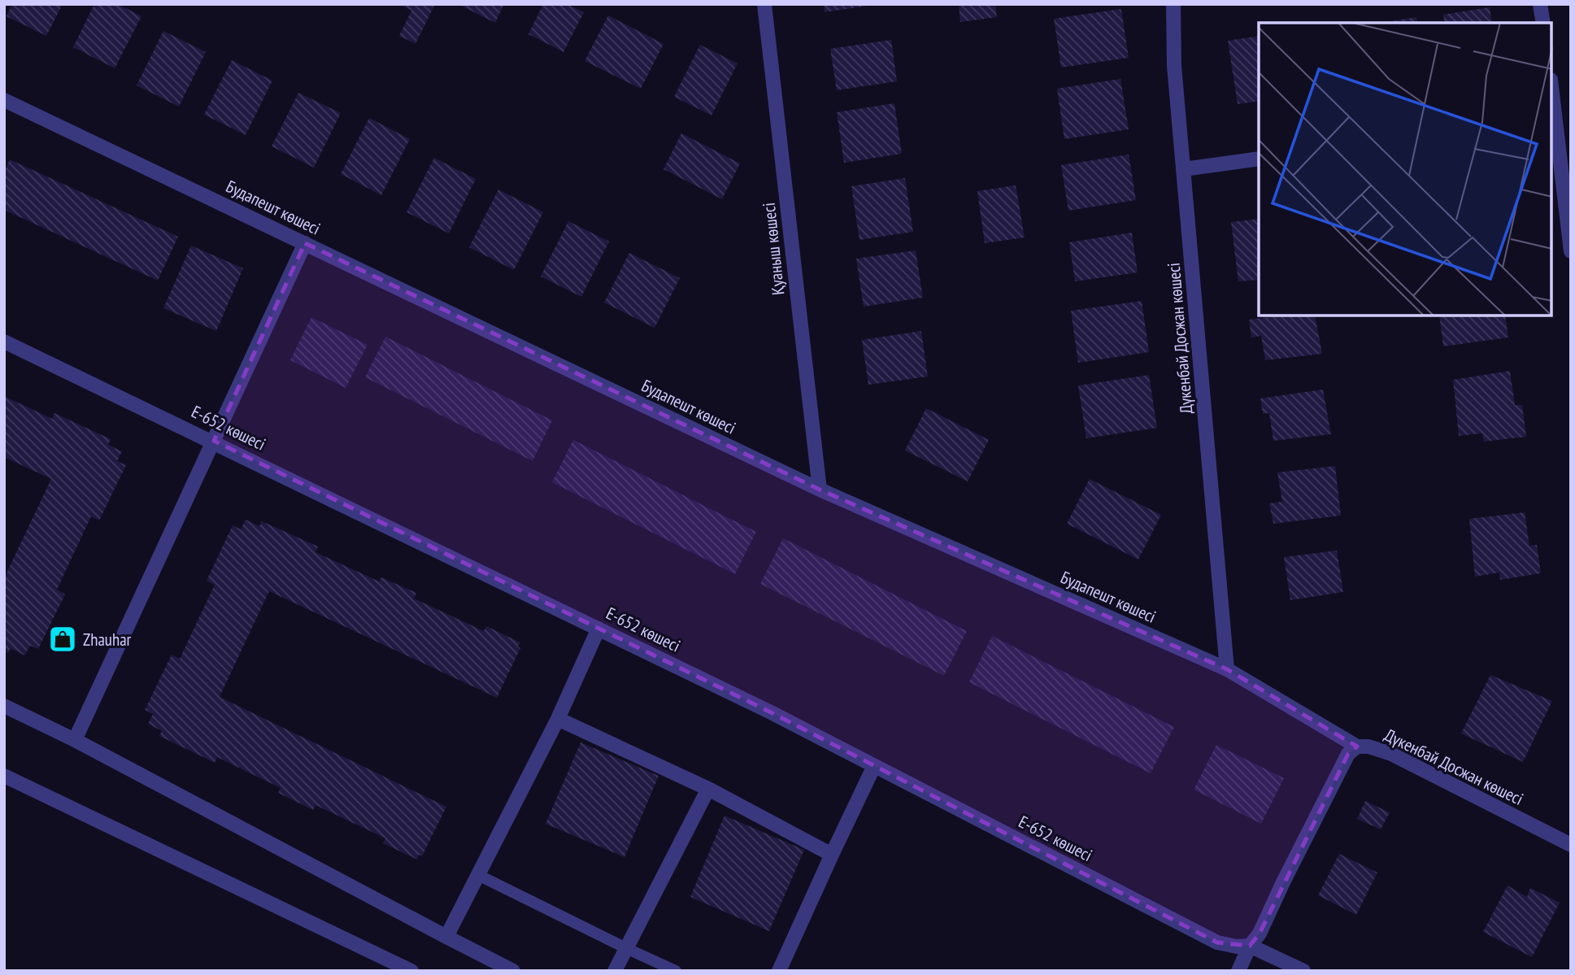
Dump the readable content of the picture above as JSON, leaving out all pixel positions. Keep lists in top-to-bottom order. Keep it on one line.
{"streets":{"street":["Будапешт көшесі","Қуаныш көшесі","Дүкенбай Досжан көшесі","Е-652 көшесі"]},"crossings":[["Будапешт көшесі","Қуаныш көшесі"],["Будапешт көшесі","Дүкенбай Досжан көшесі"],["Дүкенбай Досжан көшесі","Е-652 көшесі"]],"places":{"shop":["Zhauhar"]}}
